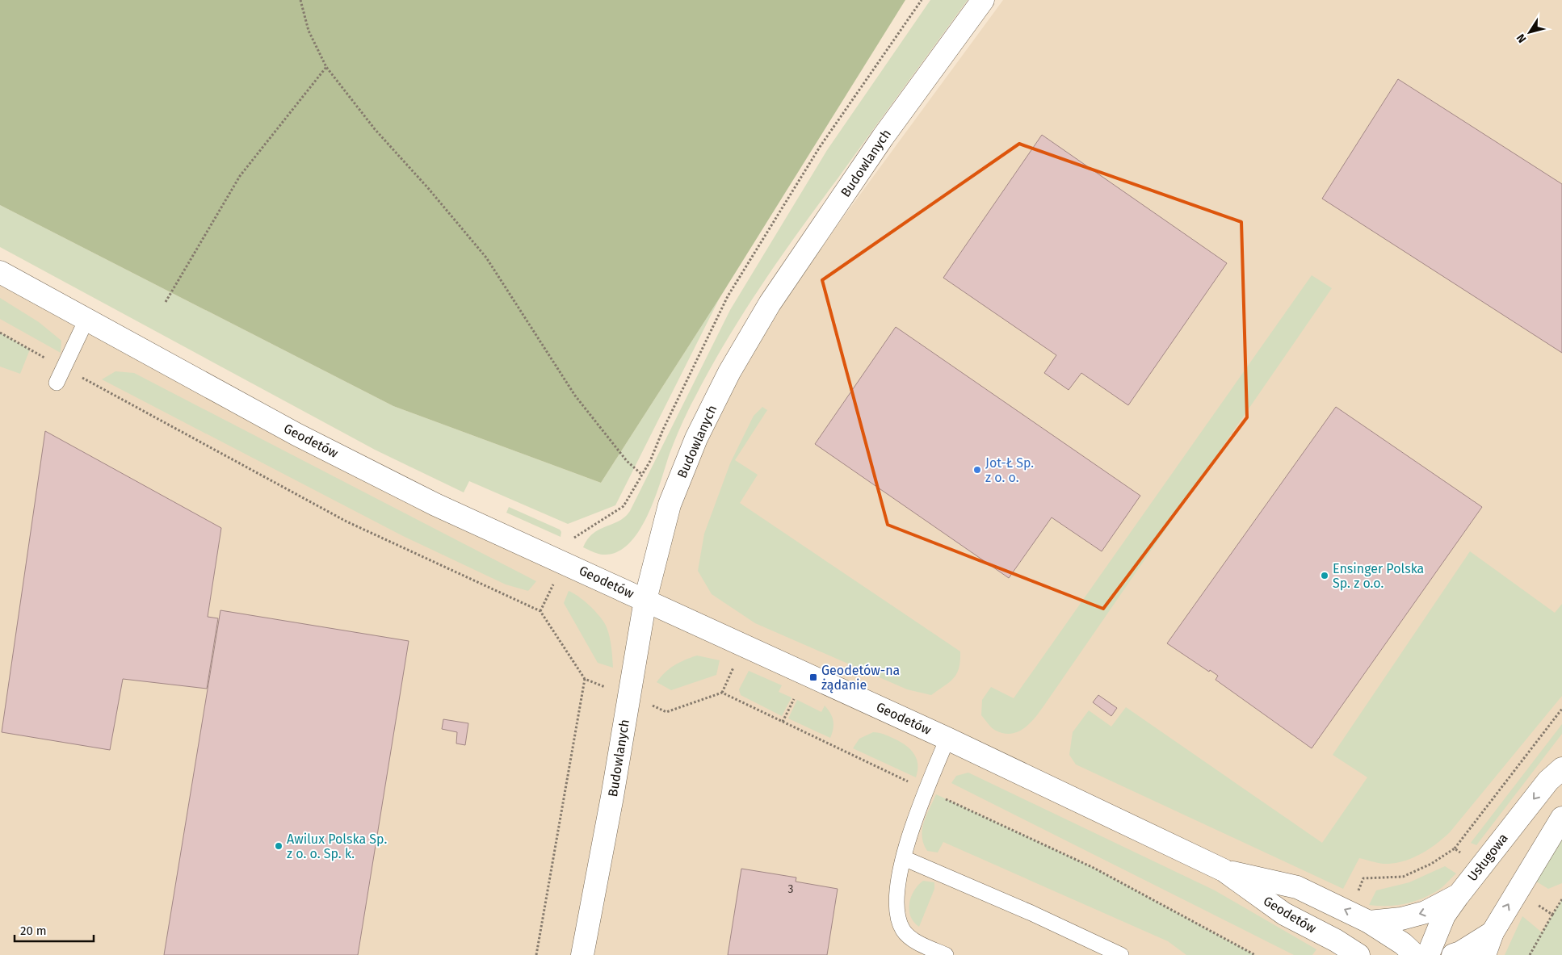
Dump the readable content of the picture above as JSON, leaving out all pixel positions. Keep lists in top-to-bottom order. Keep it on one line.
{"streets":{"street":["Budowlanych","Geodetów","Usługowa"]},"crossings":[["Budowlanych","Geodetów"]],"places":{"other":["Jot-Ł Sp. z o. o.","Ensinger Polska Sp. z o.o.","Awilux Polska Sp. z o. o. Sp. k."],"transit":["Geodetów-na żądanie"]},"house_numbers":["3"],"scale_bar":"20 m","north":"bottom left"}
